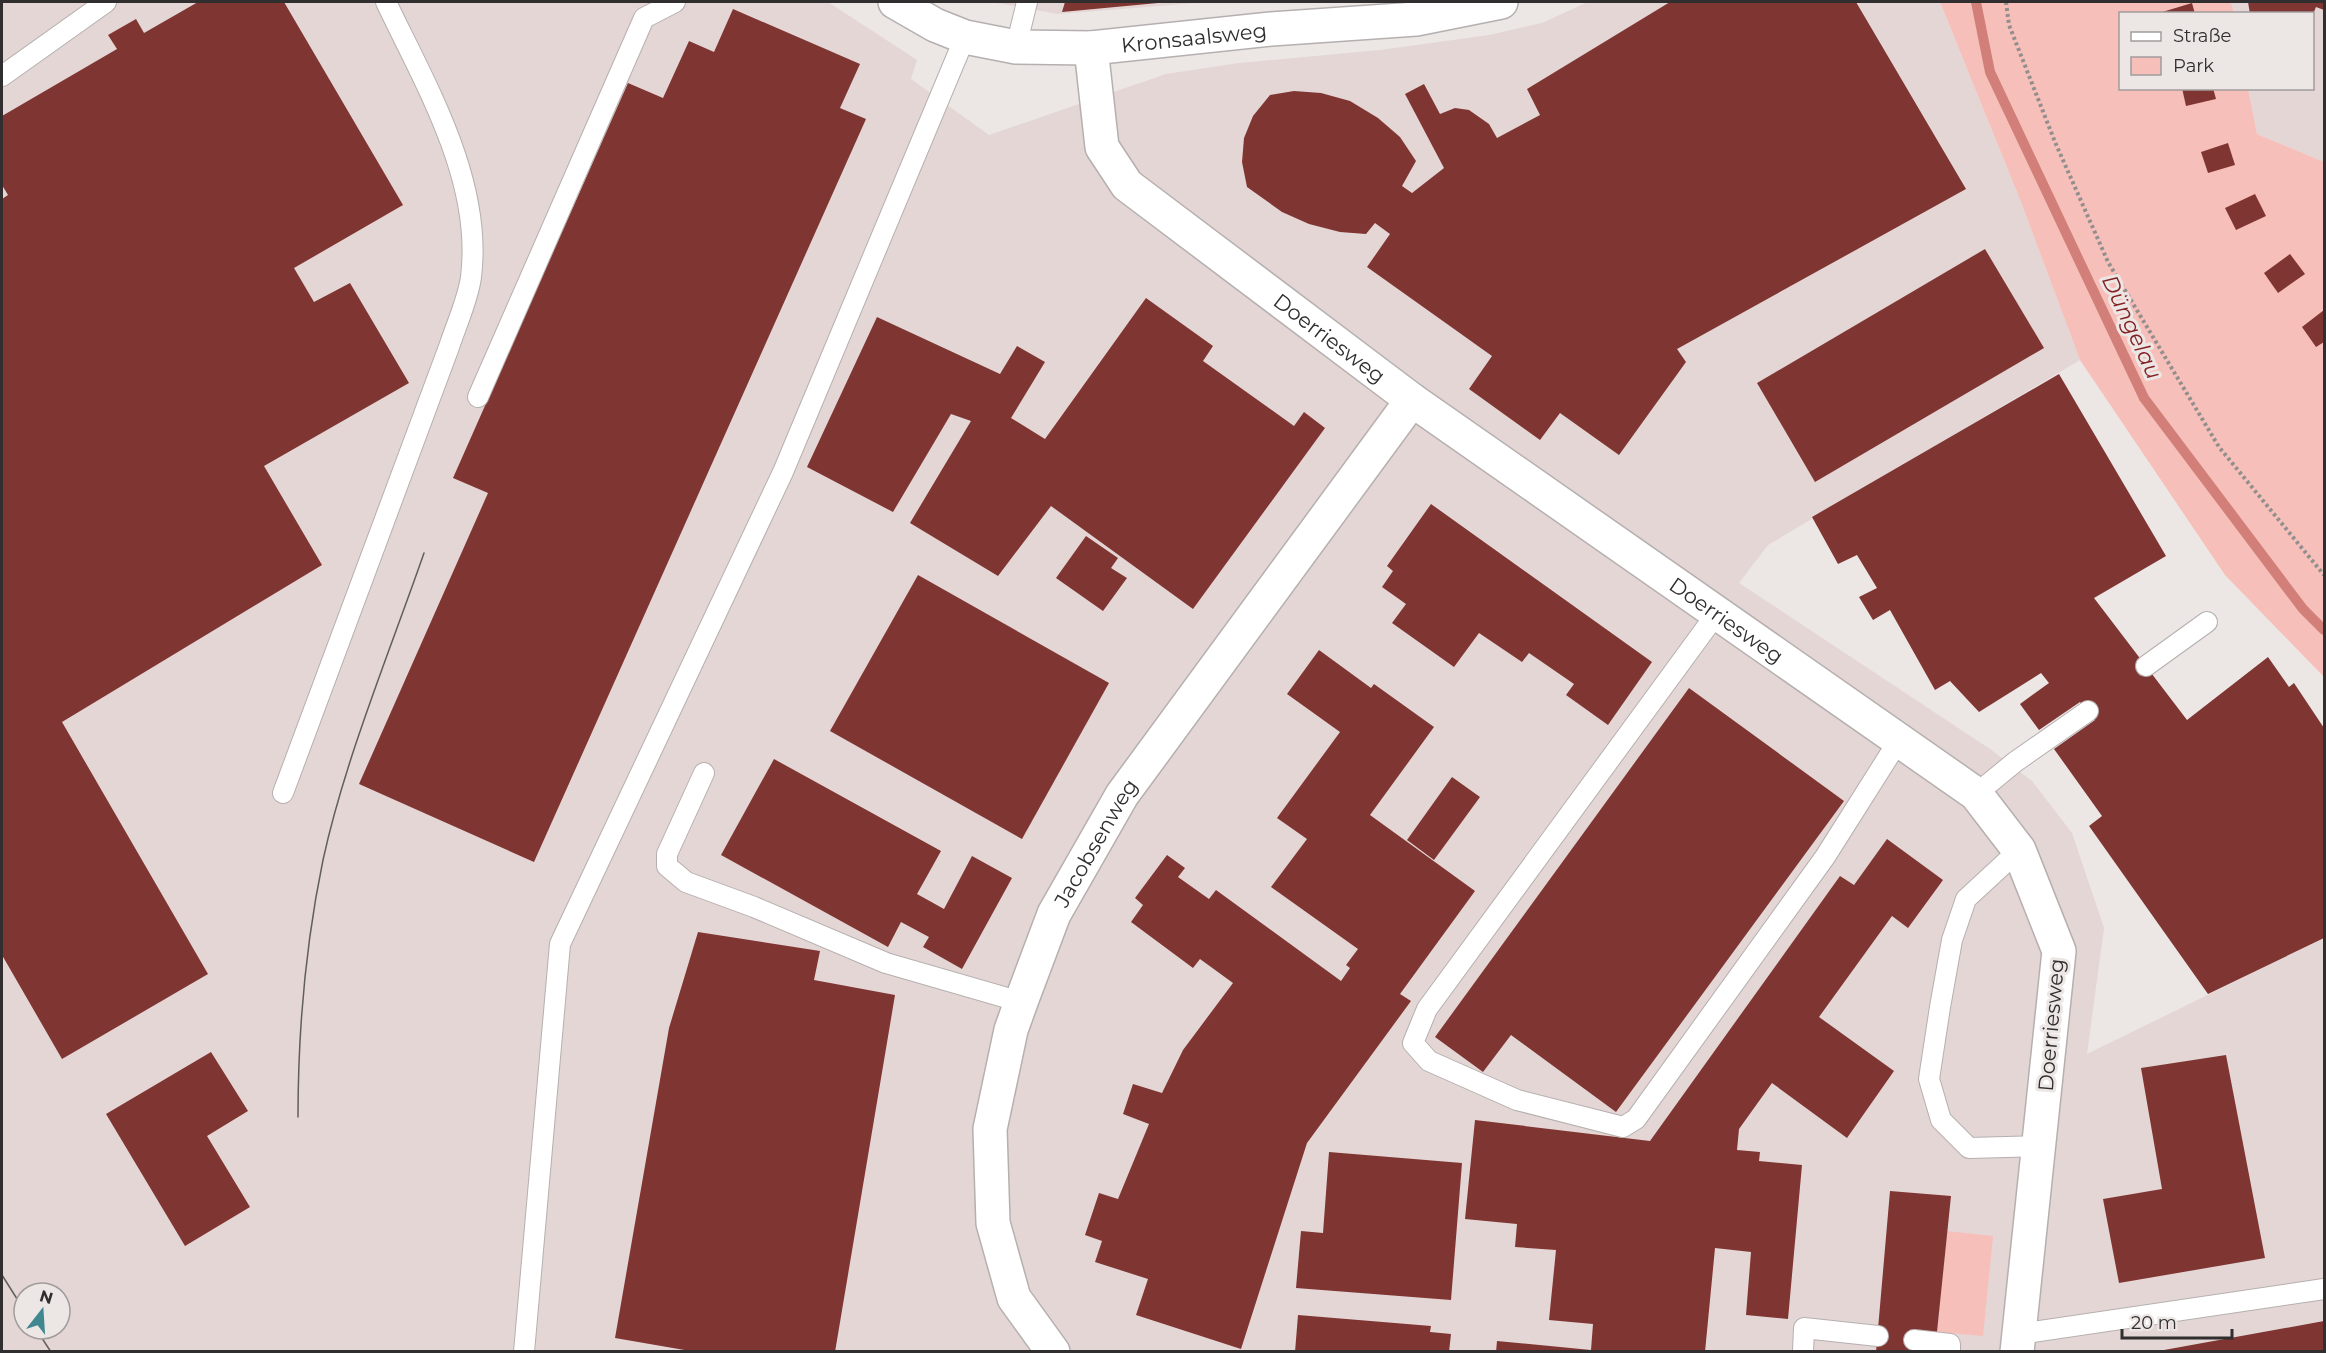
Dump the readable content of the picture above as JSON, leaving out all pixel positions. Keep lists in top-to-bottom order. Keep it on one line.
{"streets":{"street":["Kronsaalsweg","Doerriesweg","Jacobsenweg"]},"crossings":[["Kronsaalsweg","Doerriesweg"],["Doerriesweg","Jacobsenweg"]],"water":["Düngelau"],"legend":["Straße","Park"],"scale_bar":"20 m","north":"top"}
